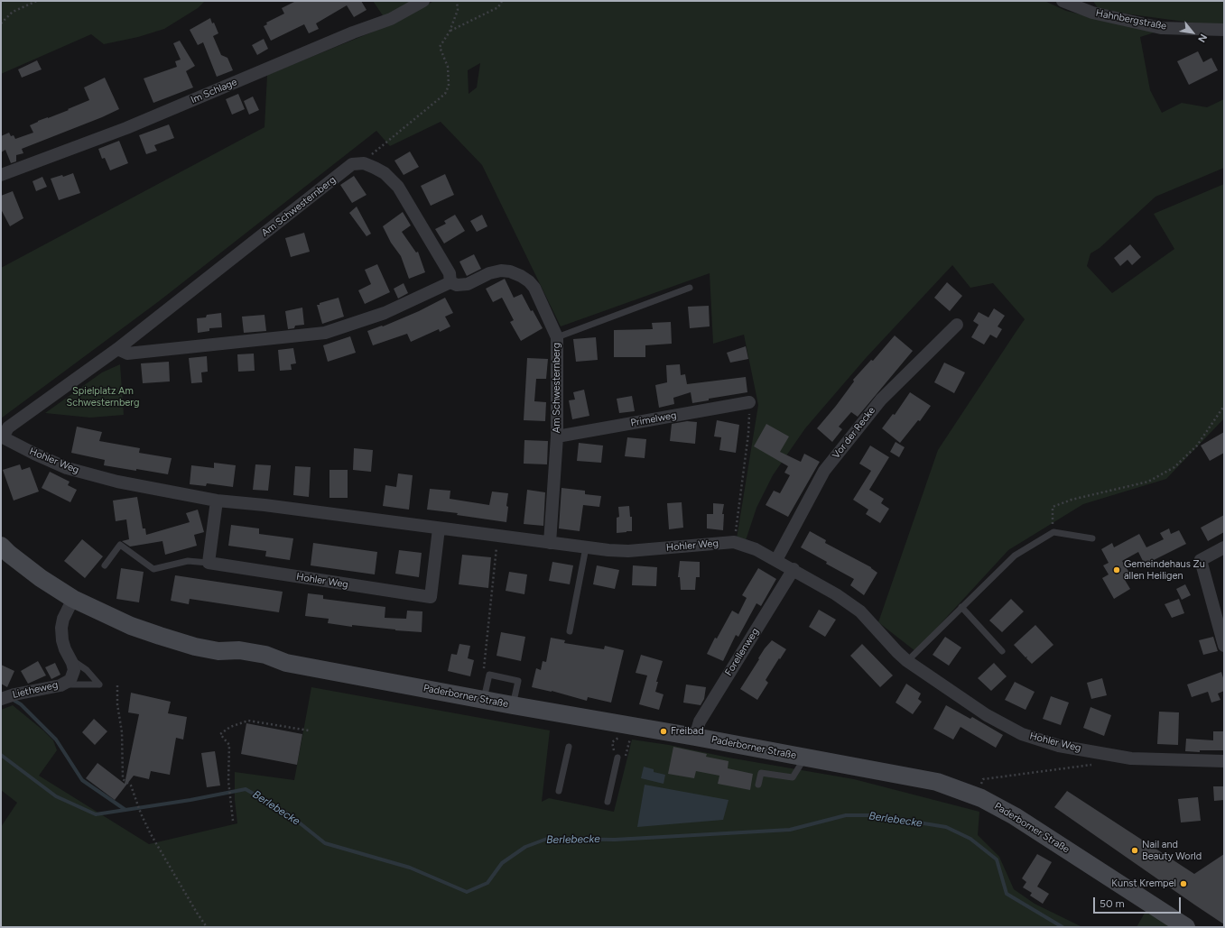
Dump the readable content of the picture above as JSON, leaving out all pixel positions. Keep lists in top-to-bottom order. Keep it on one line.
{"streets":{"main road":["Paderborner Straße"],"street":["Hahnbergstraße","Im Schlage","Am Schwesternberg","Primelweg","Vor der Recke","Hohler Weg","Forellenweg","Lietheweg"]},"crossings":[["Am Schwesternberg","Primelweg"],["Am Schwesternberg","Hohler Weg"],["Vor der Recke","Hohler Weg"],["Hohler Weg","Forellenweg"],["Forellenweg","Paderborner Straße"],["Lietheweg","Paderborner Straße"]],"water":["Berlebecke"],"parks":["Spielplatz Am Schwesternberg"],"places":["Gemeindehaus Zu allen Heiligen","Freibad","Nail and Beauty World","Kunst Krempel"],"scale_bar":"50 m","north":"bottom right"}
